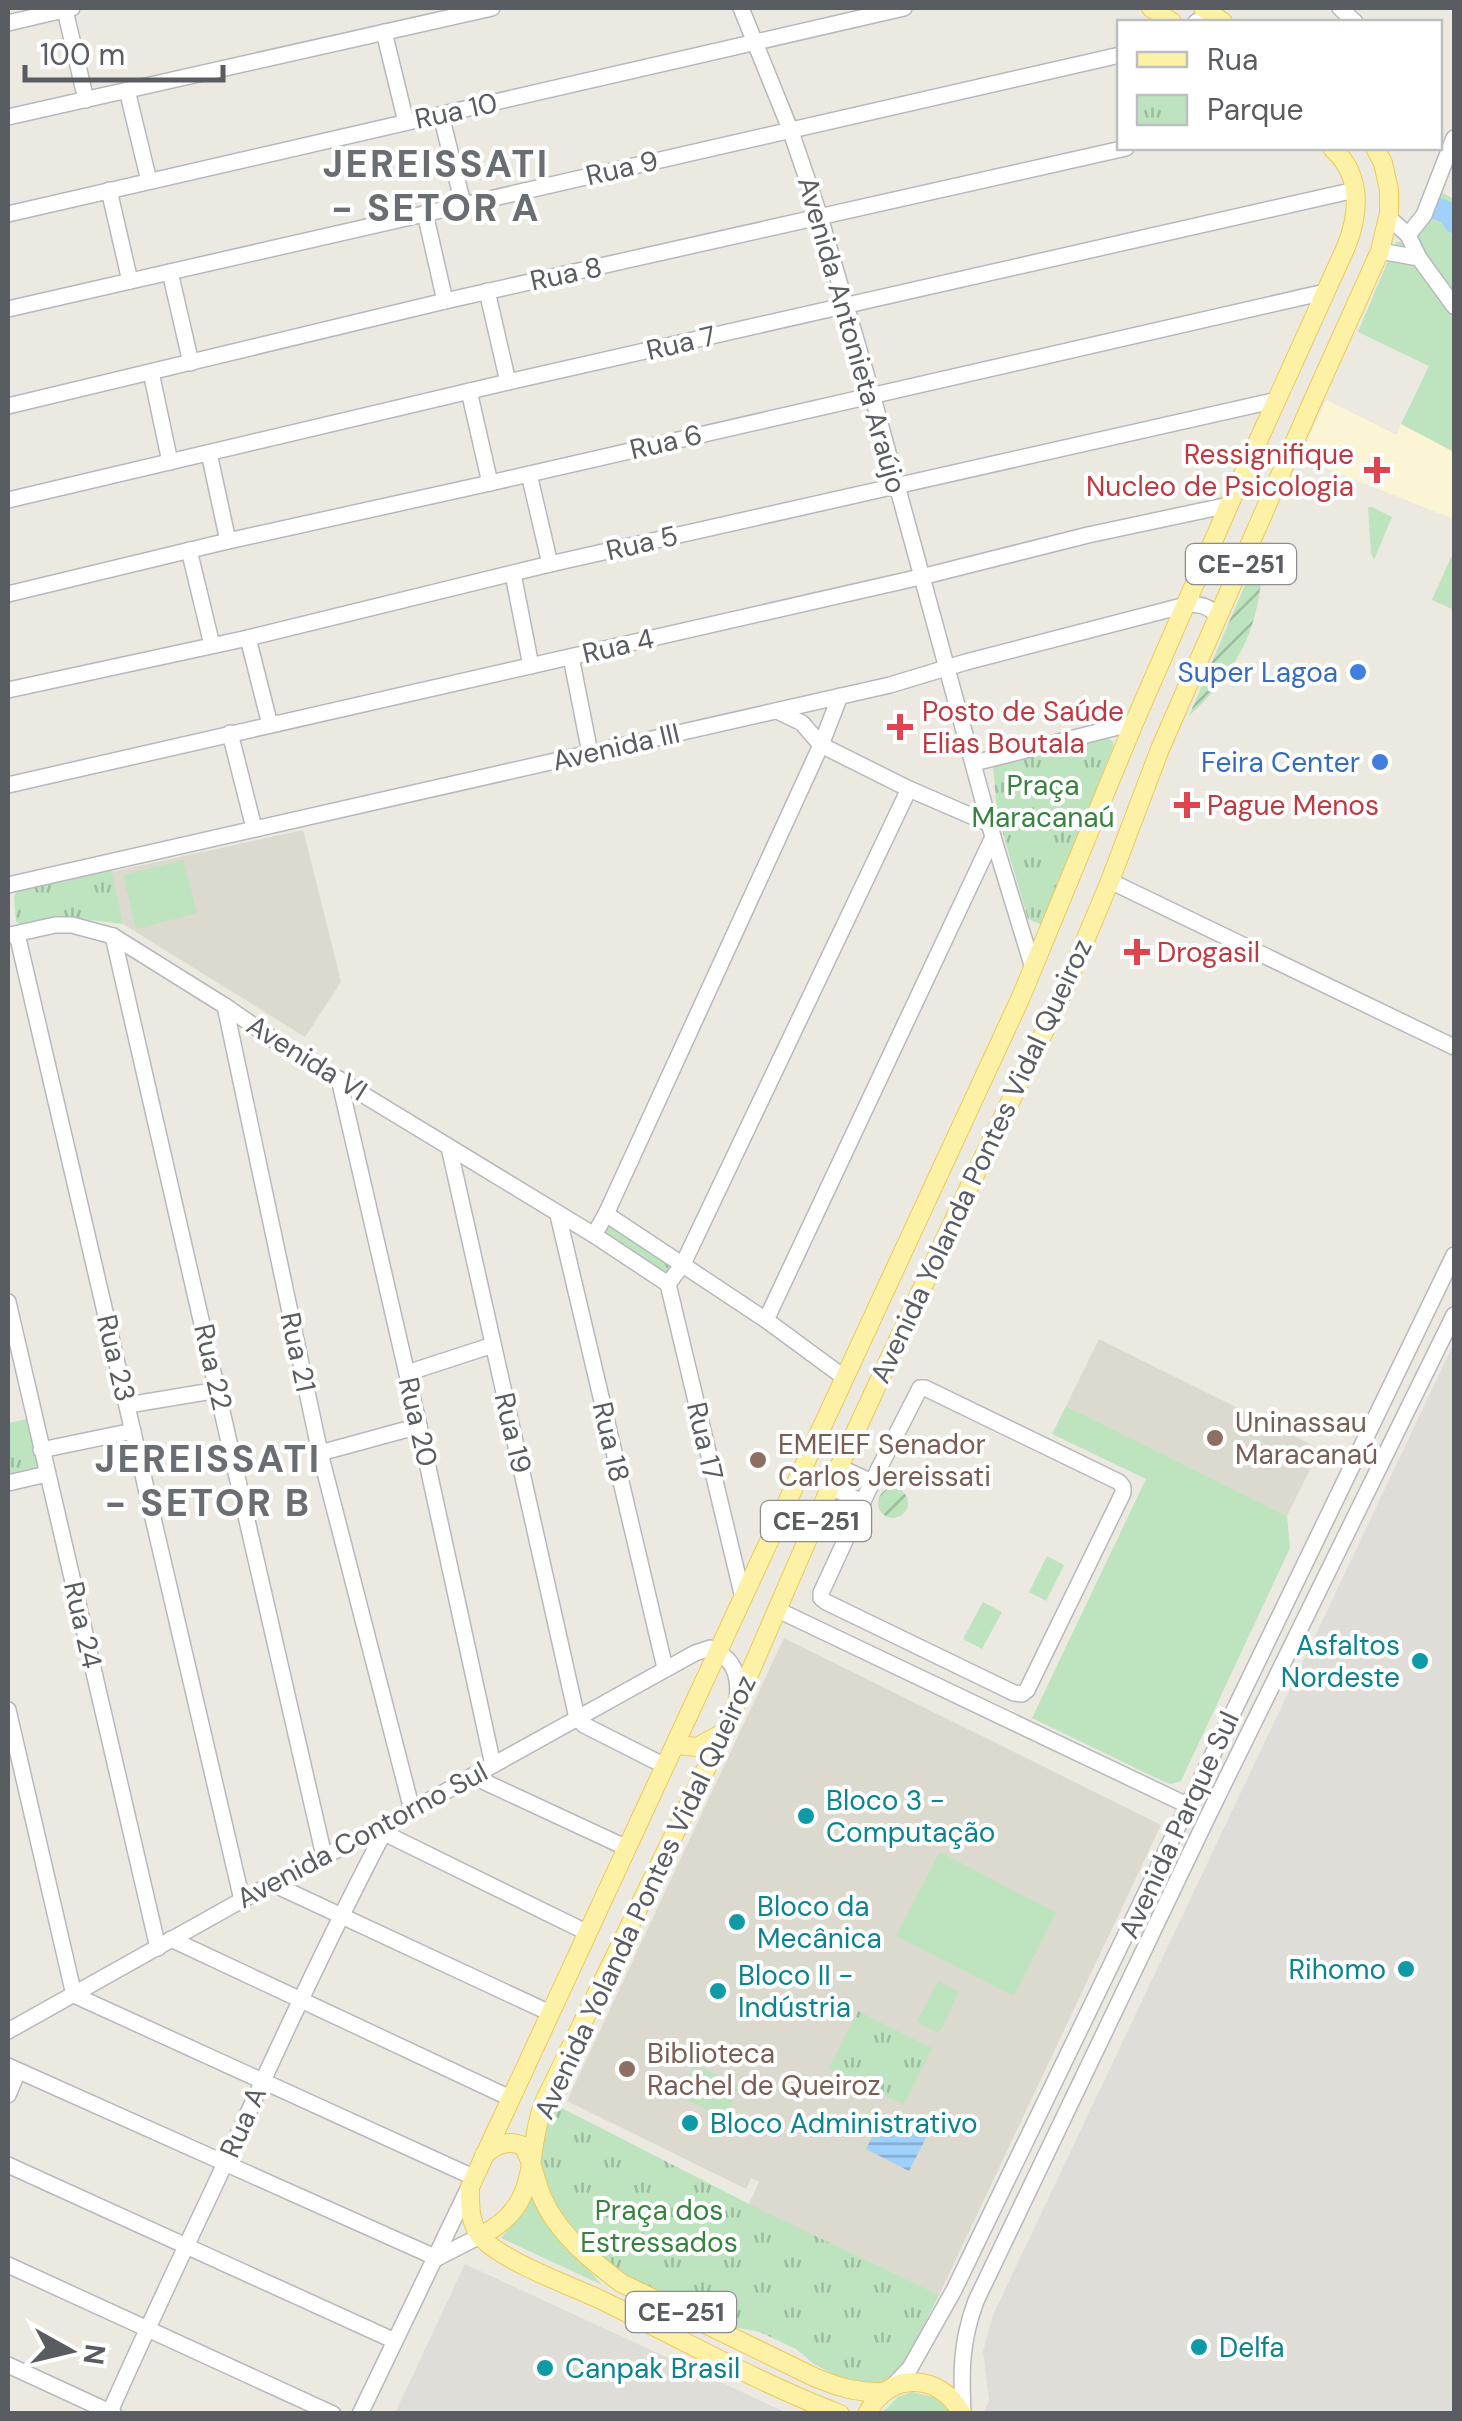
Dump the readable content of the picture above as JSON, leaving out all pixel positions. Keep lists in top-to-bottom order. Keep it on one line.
{"streets":{"main road":["CE-251","Avenida Yolanda Pontes Vidal Queiroz"],"street":["Rua 10","Rua 9","Rua 8","Avenida Antonieta Araújo","Rua 7","Rua 6","Rua 5","Rua 4","Avenida III","Avenida VI","Rua 21","Rua 23","Rua 22","Rua 20","Rua 19","Rua 17","Rua 18","Rua 24","Avenida Parque Sul","Avenida Contorno Sul","Rua A"]},"crossings":[["Rua 10","Avenida Antonieta Araújo"],["Rua 9","Avenida Antonieta Araújo"],["Rua 8","Avenida Antonieta Araújo"],["Avenida Antonieta Araújo","Rua 7"],["Avenida Antonieta Araújo","Rua 6"],["Avenida Antonieta Araújo","Rua 5"],["Avenida Antonieta Araújo","Rua 4"],["Avenida Antonieta Araújo","Avenida III"],["Avenida Antonieta Araújo","Avenida Yolanda Pontes Vidal Queiroz"],["Rua 7","CE-251"],["Rua 6","CE-251"],["Rua 6","Avenida Yolanda Pontes Vidal Queiroz"],["Rua 5","Avenida Yolanda Pontes Vidal Queiroz"],["CE-251","Avenida Yolanda Pontes Vidal Queiroz"],["CE-251","Avenida Parque Sul"],["Rua 4","Avenida Yolanda Pontes Vidal Queiroz"],["Avenida III","Avenida Yolanda Pontes Vidal Queiroz"],["Avenida VI","Rua 21"],["Avenida VI","Rua 23"],["Avenida VI","Rua 22"],["Avenida VI","Rua 20"],["Avenida VI","Rua 19"],["Avenida VI","Rua 17"],["Avenida VI","Rua 18"],["Avenida Yolanda Pontes Vidal Queiroz","Rua 17"],["Avenida Yolanda Pontes Vidal Queiroz","Avenida Contorno Sul"],["Rua 21","Avenida Contorno Sul"],["Rua 23","Avenida Contorno Sul"],["Rua 22","Avenida Contorno Sul"],["Rua 20","Avenida Contorno Sul"],["Rua 19","Avenida Contorno Sul"],["Rua 18","Avenida Contorno Sul"],["Rua 24","Avenida Contorno Sul"],["Avenida Contorno Sul","Rua A"]],"districts":["JEREISSATI - SETOR A","JEREISSATI - SETOR B"],"parks":["Praça Maracanaú","Praça dos Estressados"],"places":{"health":["Ressignifique Nucleo de Psicologia","Posto de Saúde Elias Boutala","Pague Menos","Drogasil"],"other":["Super Lagoa","Feira Center","Uninassau Maracanaú","EMEIEF Senador Carlos Jereissati","Asfaltos Nordeste","Bloco 3 - Computação","Bloco da Mecânica","Rihomo","Bloco II - Indústria","Biblioteca Rachel de Queiroz","Bloco Administrativo","Delfa","Canpak Brasil"]},"legend":["Rua","Parque"],"scale_bar":"100 m","north":"right"}
